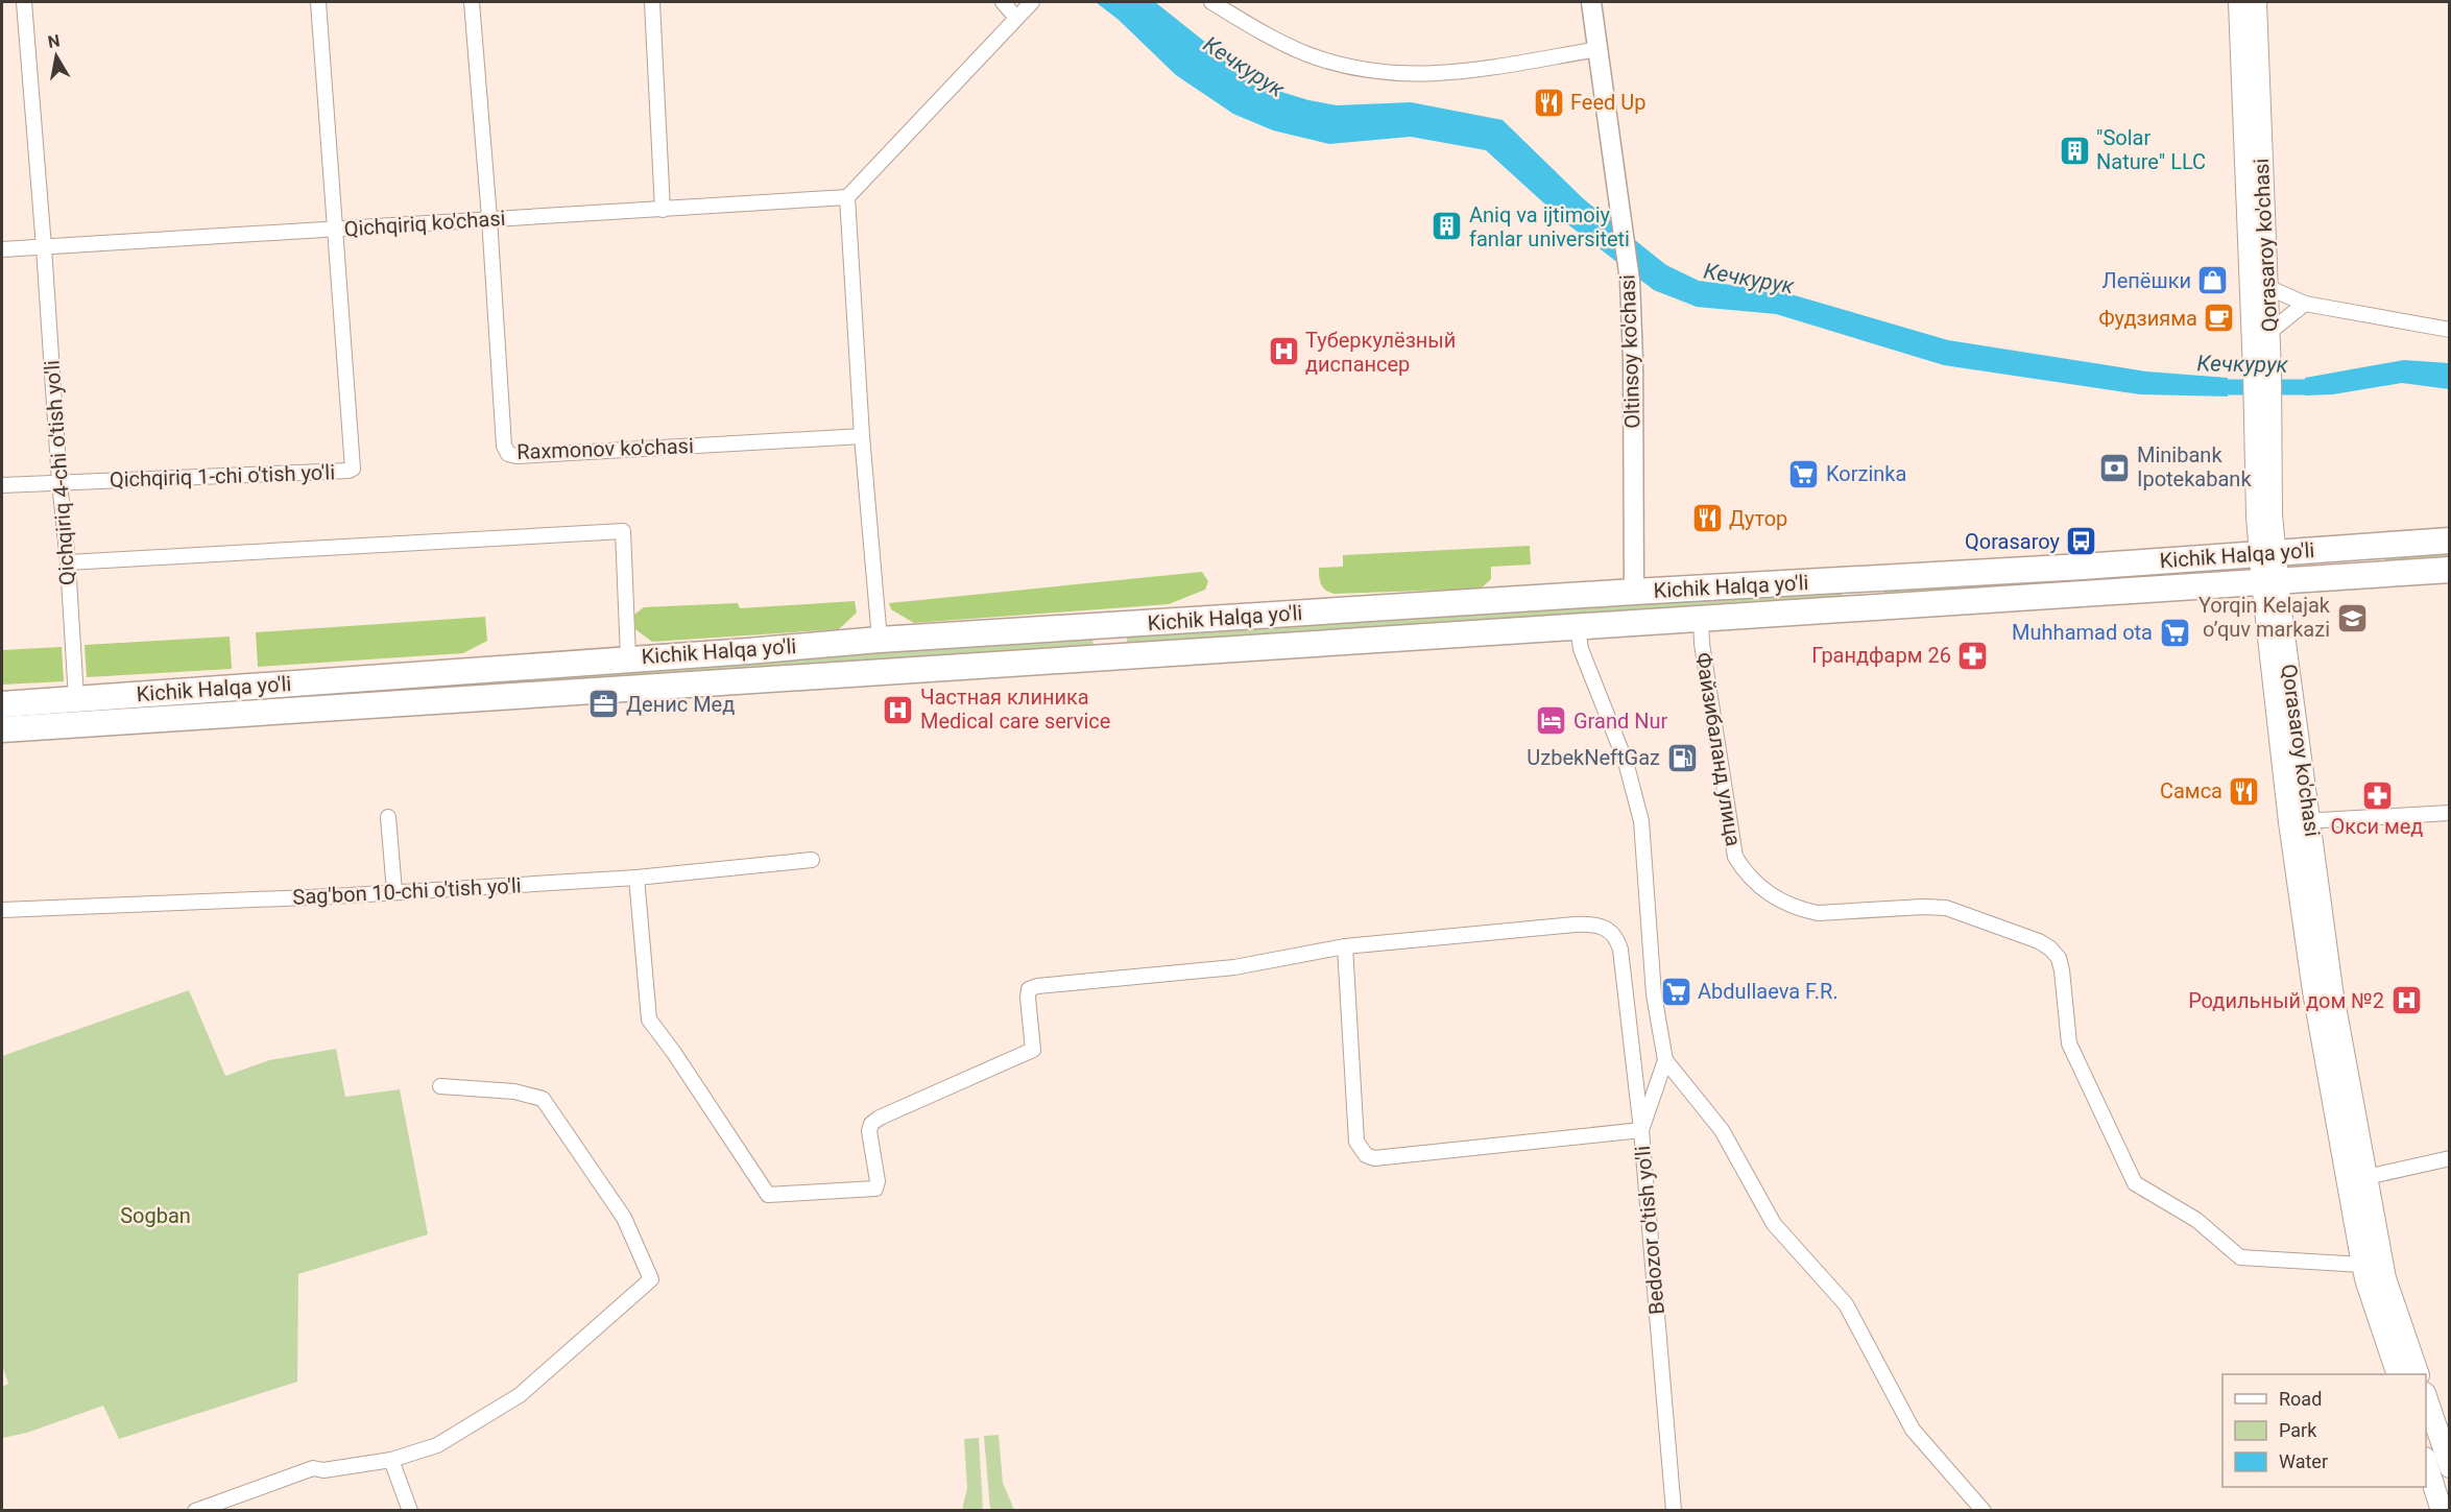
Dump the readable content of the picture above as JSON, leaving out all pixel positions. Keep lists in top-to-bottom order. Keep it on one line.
{"streets":{"highway":["Kichik Halqa yo'li"],"main road":["Qorasaroy ko'chasi"],"street":["Qichqiriq ko'chasi","Oltinsoy ko'chasi","Raxmonov ko'chasi","Qichqiriq 4-chi o'tish yo'li","Qichqiriq 1-chi o'tish yo'li","Файзибаланд улица","Sag'bon 10-chi o'tish yo'li","Bedozor o'tish yo'li"]},"crossings":[["Qichqiriq ko'chasi","Raxmonov ko'chasi"],["Qichqiriq ko'chasi","Qichqiriq 4-chi o'tish yo'li"],["Qichqiriq ko'chasi","Qichqiriq 1-chi o'tish yo'li"],["Qorasaroy ko'chasi","Kichik Halqa yo'li"],["Qorasaroy ko'chasi","Файзибаланд улица"],["Oltinsoy ko'chasi","Kichik Halqa yo'li"],["Qichqiriq 4-chi o'tish yo'li","Qichqiriq 1-chi o'tish yo'li"],["Qichqiriq 4-chi o'tish yo'li","Kichik Halqa yo'li"],["Kichik Halqa yo'li","Файзибаланд улица"]],"water":["Кечкурук"],"parks":["Sogban"],"places":{"restaurant":["Feed Up","Дутор","Самса"],"building":["\"Solar Nature\" LLC","Aniq va ijtimoiy fanlar universiteti"],"shop":["Лепёшки"],"cafe":["Фудзияма"],"hospital":["Туберкулёзный диспансер","Частная клиника Medical care service","Родильный дом №2"],"bank":["Minibank Ipotekabank"],"supermarket":["Korzinka","Muhhamad ota","Abdullaeva F.R."],"bus stop":["Qorasaroy"],"school or university":["Yorqin Kelajak o’quv markazi"],"pharmacy":["Грандфарм 26","Окси мед"],"office":["Денис Мед"],"hotel":["Grand Nur"],"fuel station":["UzbekNeftGaz"]},"legend":["Road","Park","Water"],"north":"top"}
